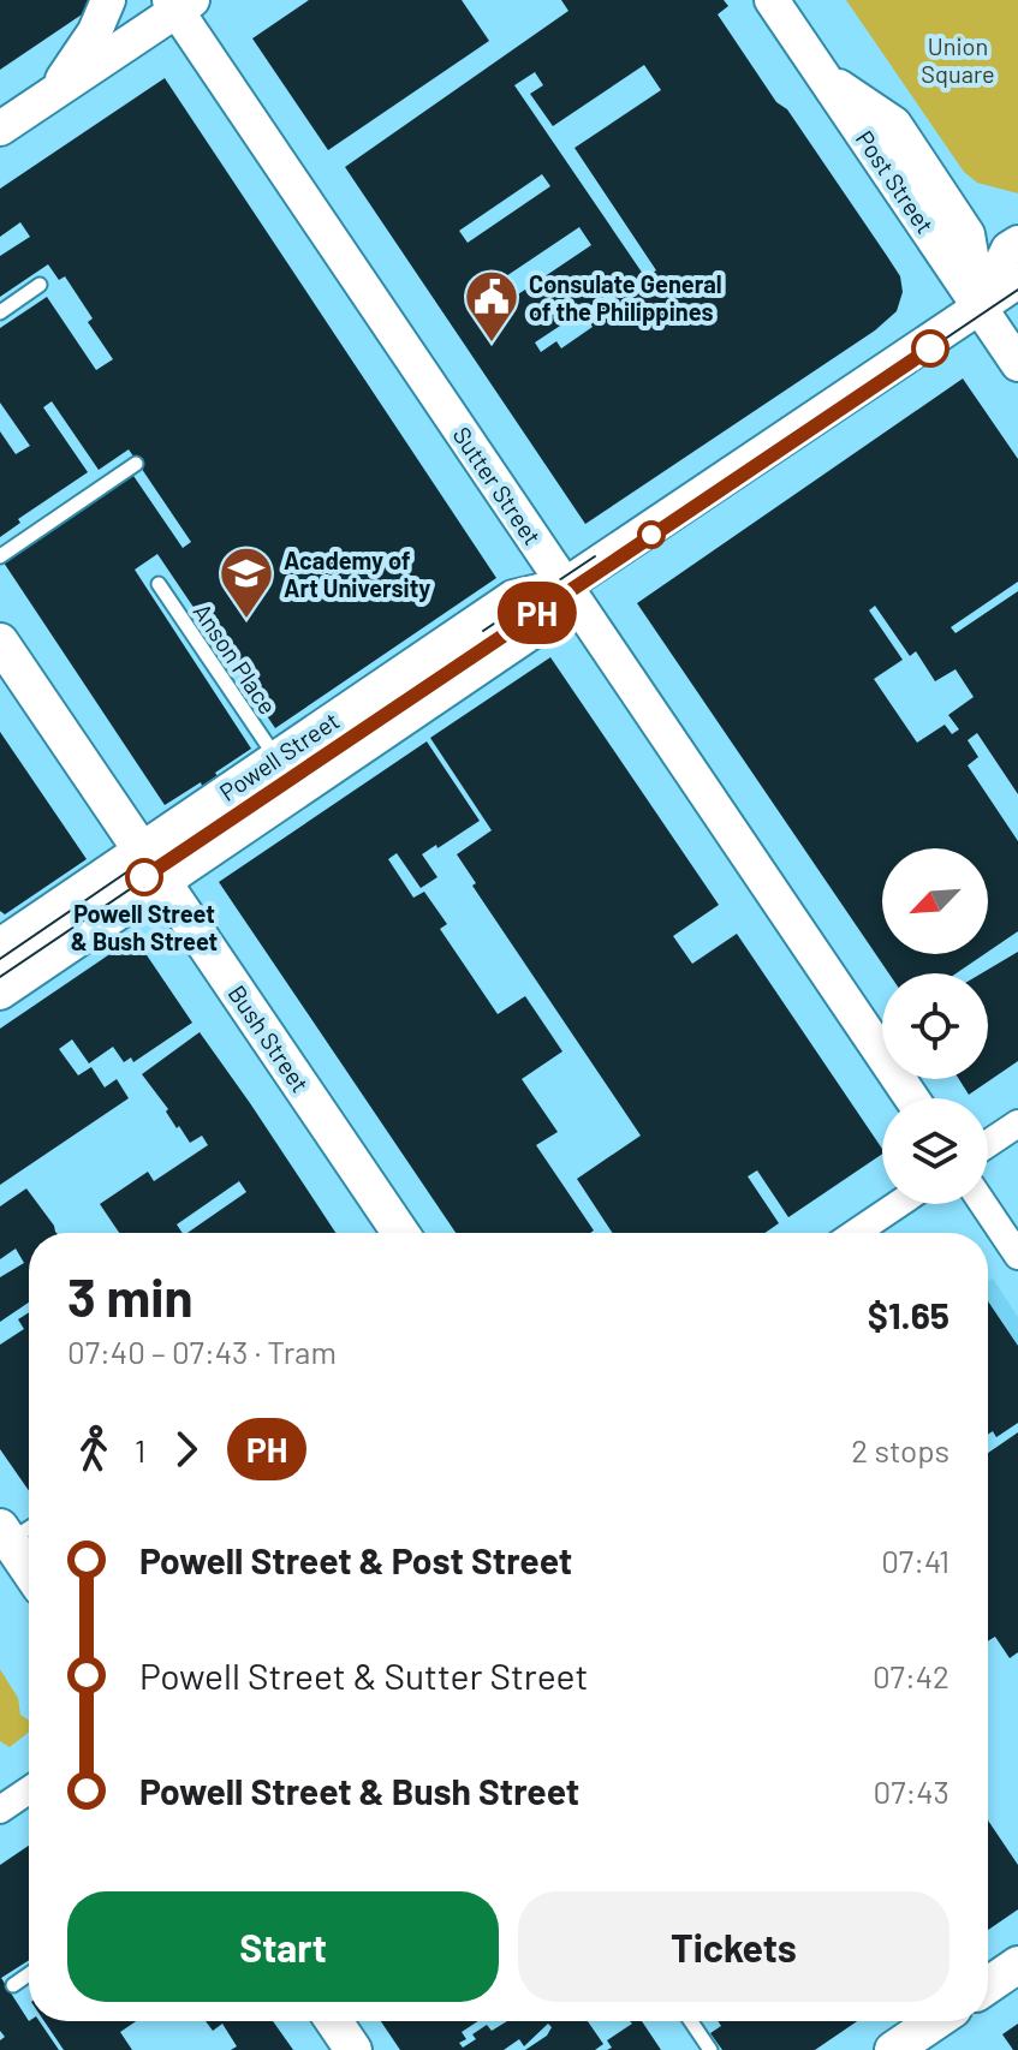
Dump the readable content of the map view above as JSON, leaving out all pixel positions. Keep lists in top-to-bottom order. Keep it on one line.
{"streets":{"main road":["Bush Street"],"street":["Post Street","Sutter Street","Powell Street"],"lane":["Anson Place"]},"crossings":[["Post Street","Powell Street"],["Sutter Street","Powell Street"],["Anson Place","Powell Street"],["Powell Street","Bush Street"]],"parks":["Union Square"],"places":{"public building":["Consulate General of the Philippines"],"school or university":["Academy of Art University"],"other":["Powell Street & Bush Street"]},"lines":["tram line PH"],"north":"bottom left","page":{"on_map":"PH","heading":["3 min","07:40 – 07:43 · Tram","$1.65"],"legs":["1","PH","2 stops"],"list":[{"name":"Powell Street & Post Street","value":"07:41"},{"name":"Powell Street & Sutter Street","value":"07:42"},{"name":"Powell Street & Bush Street","value":"07:43"}],"buttons":["Start","Tickets"]}}
